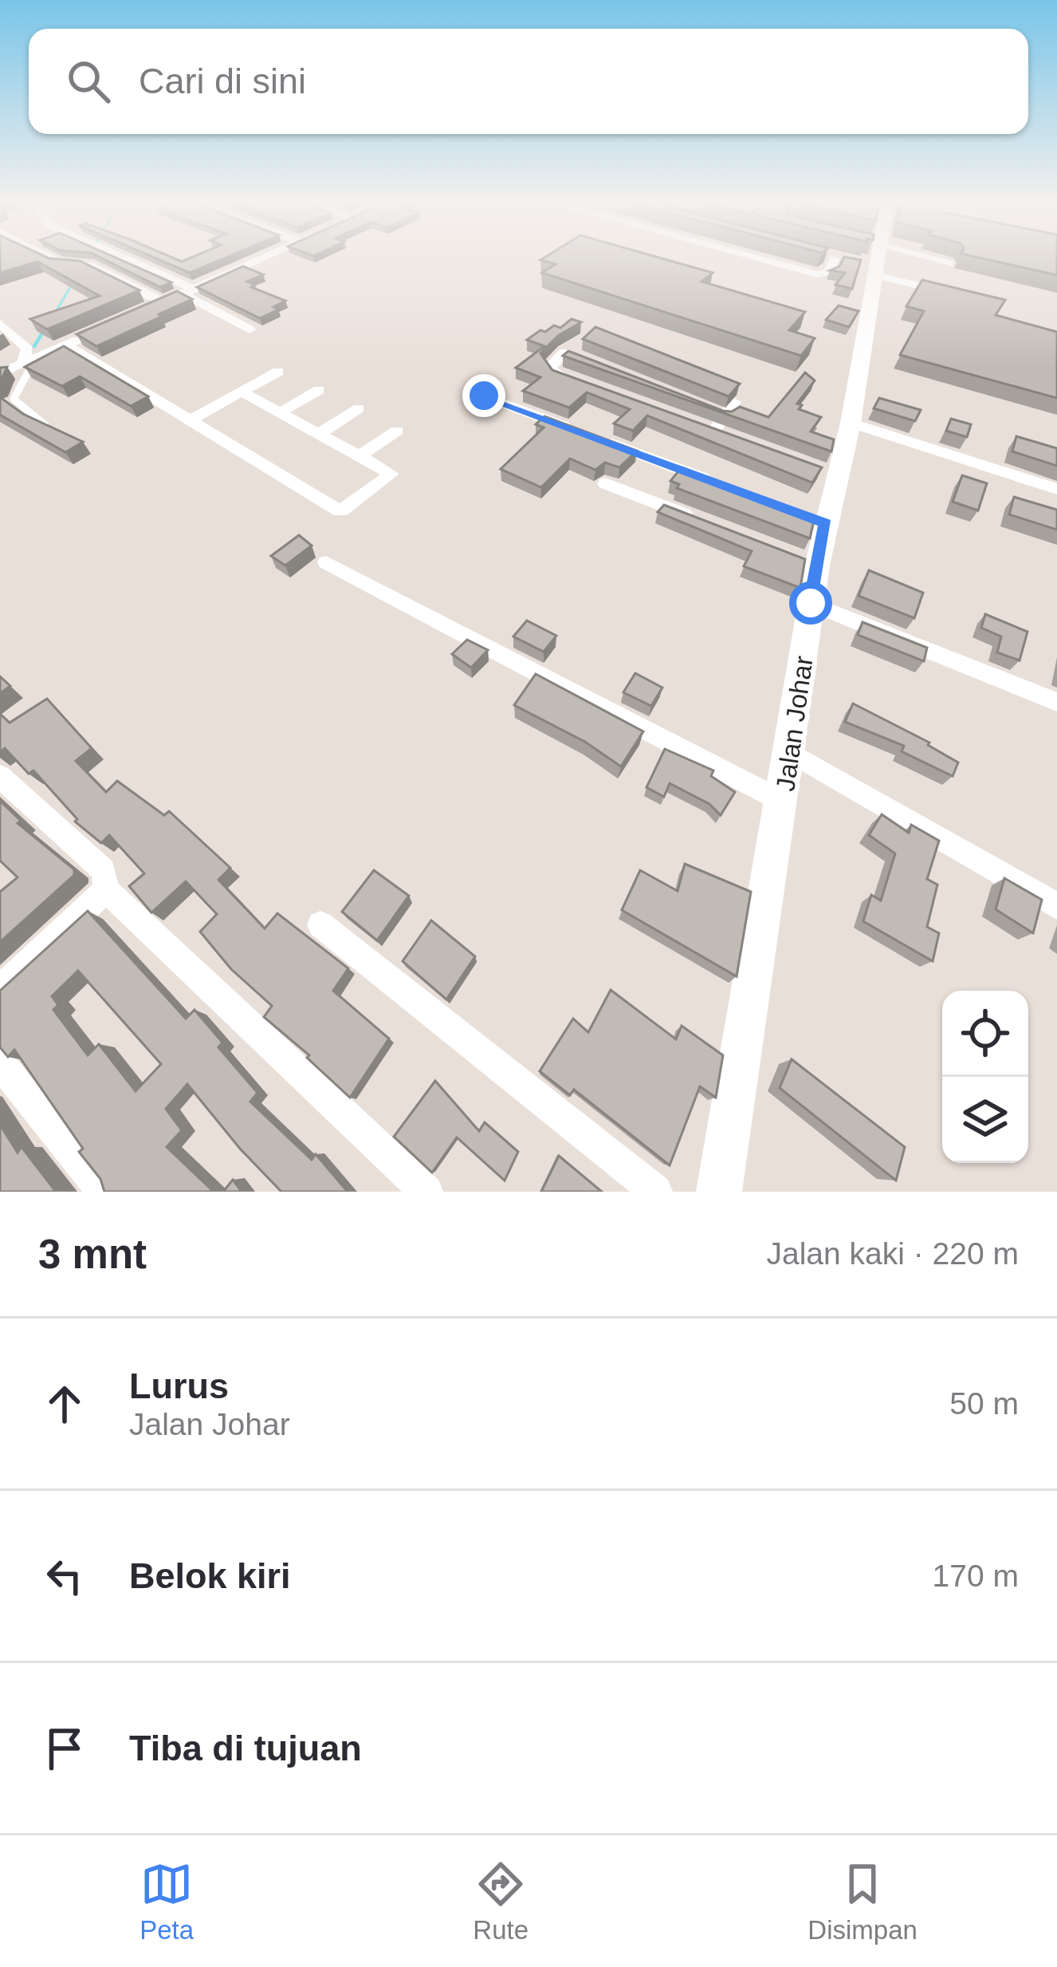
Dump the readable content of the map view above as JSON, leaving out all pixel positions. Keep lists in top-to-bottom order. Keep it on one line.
{"streets":{"street":["Jalan Johar"]},"page":{"search":"Cari di sini","heading":["3 mnt","Jalan kaki · 220 m"],"list":[["Lurus","Jalan Johar","50 m"],["Belok kiri","170 m"],"Tiba di tujuan"],"nav":["Peta","Rute","Disimpan"]}}
